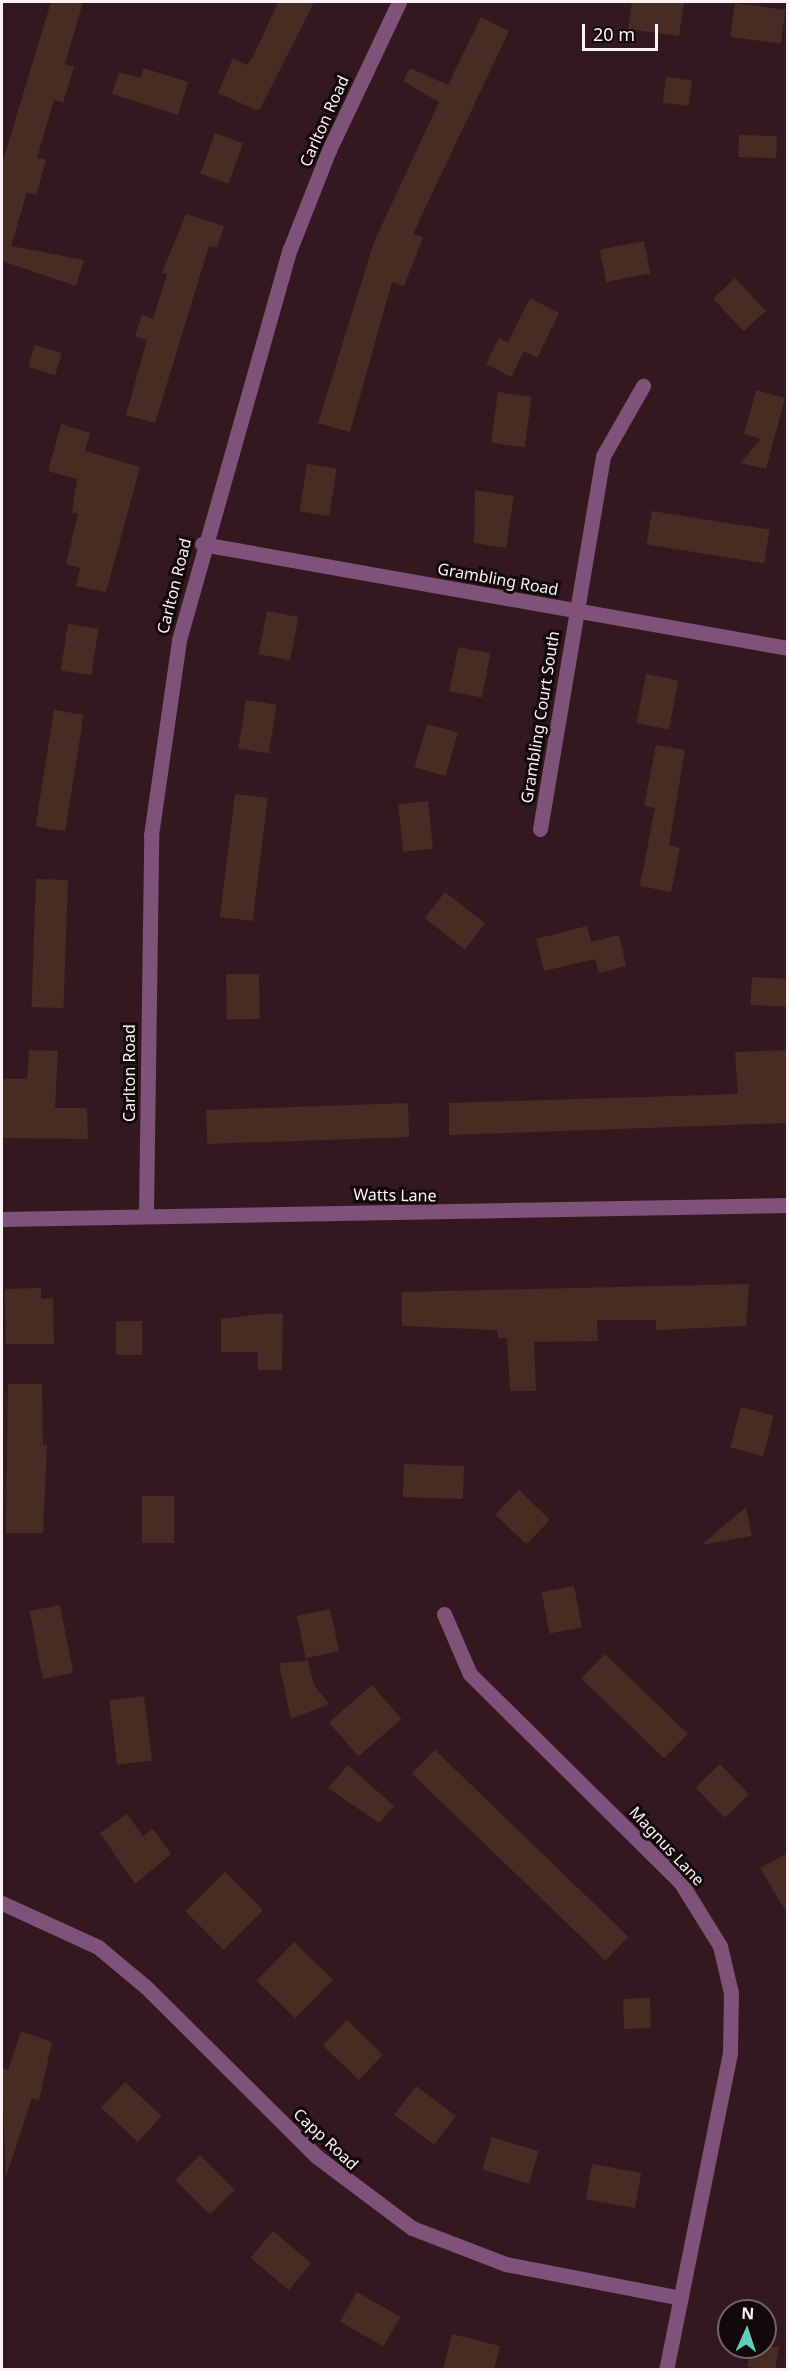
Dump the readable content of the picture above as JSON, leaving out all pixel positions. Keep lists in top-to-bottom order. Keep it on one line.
{"streets":{"street":["Carlton Road","Grambling Road","Grambling Court South","Watts Lane","Magnus Lane","Capp Road"]},"crossings":[["Carlton Road","Grambling Road"],["Carlton Road","Watts Lane"],["Grambling Road","Grambling Court South"],["Magnus Lane","Capp Road"]],"scale_bar":"20 m","north":"top"}
